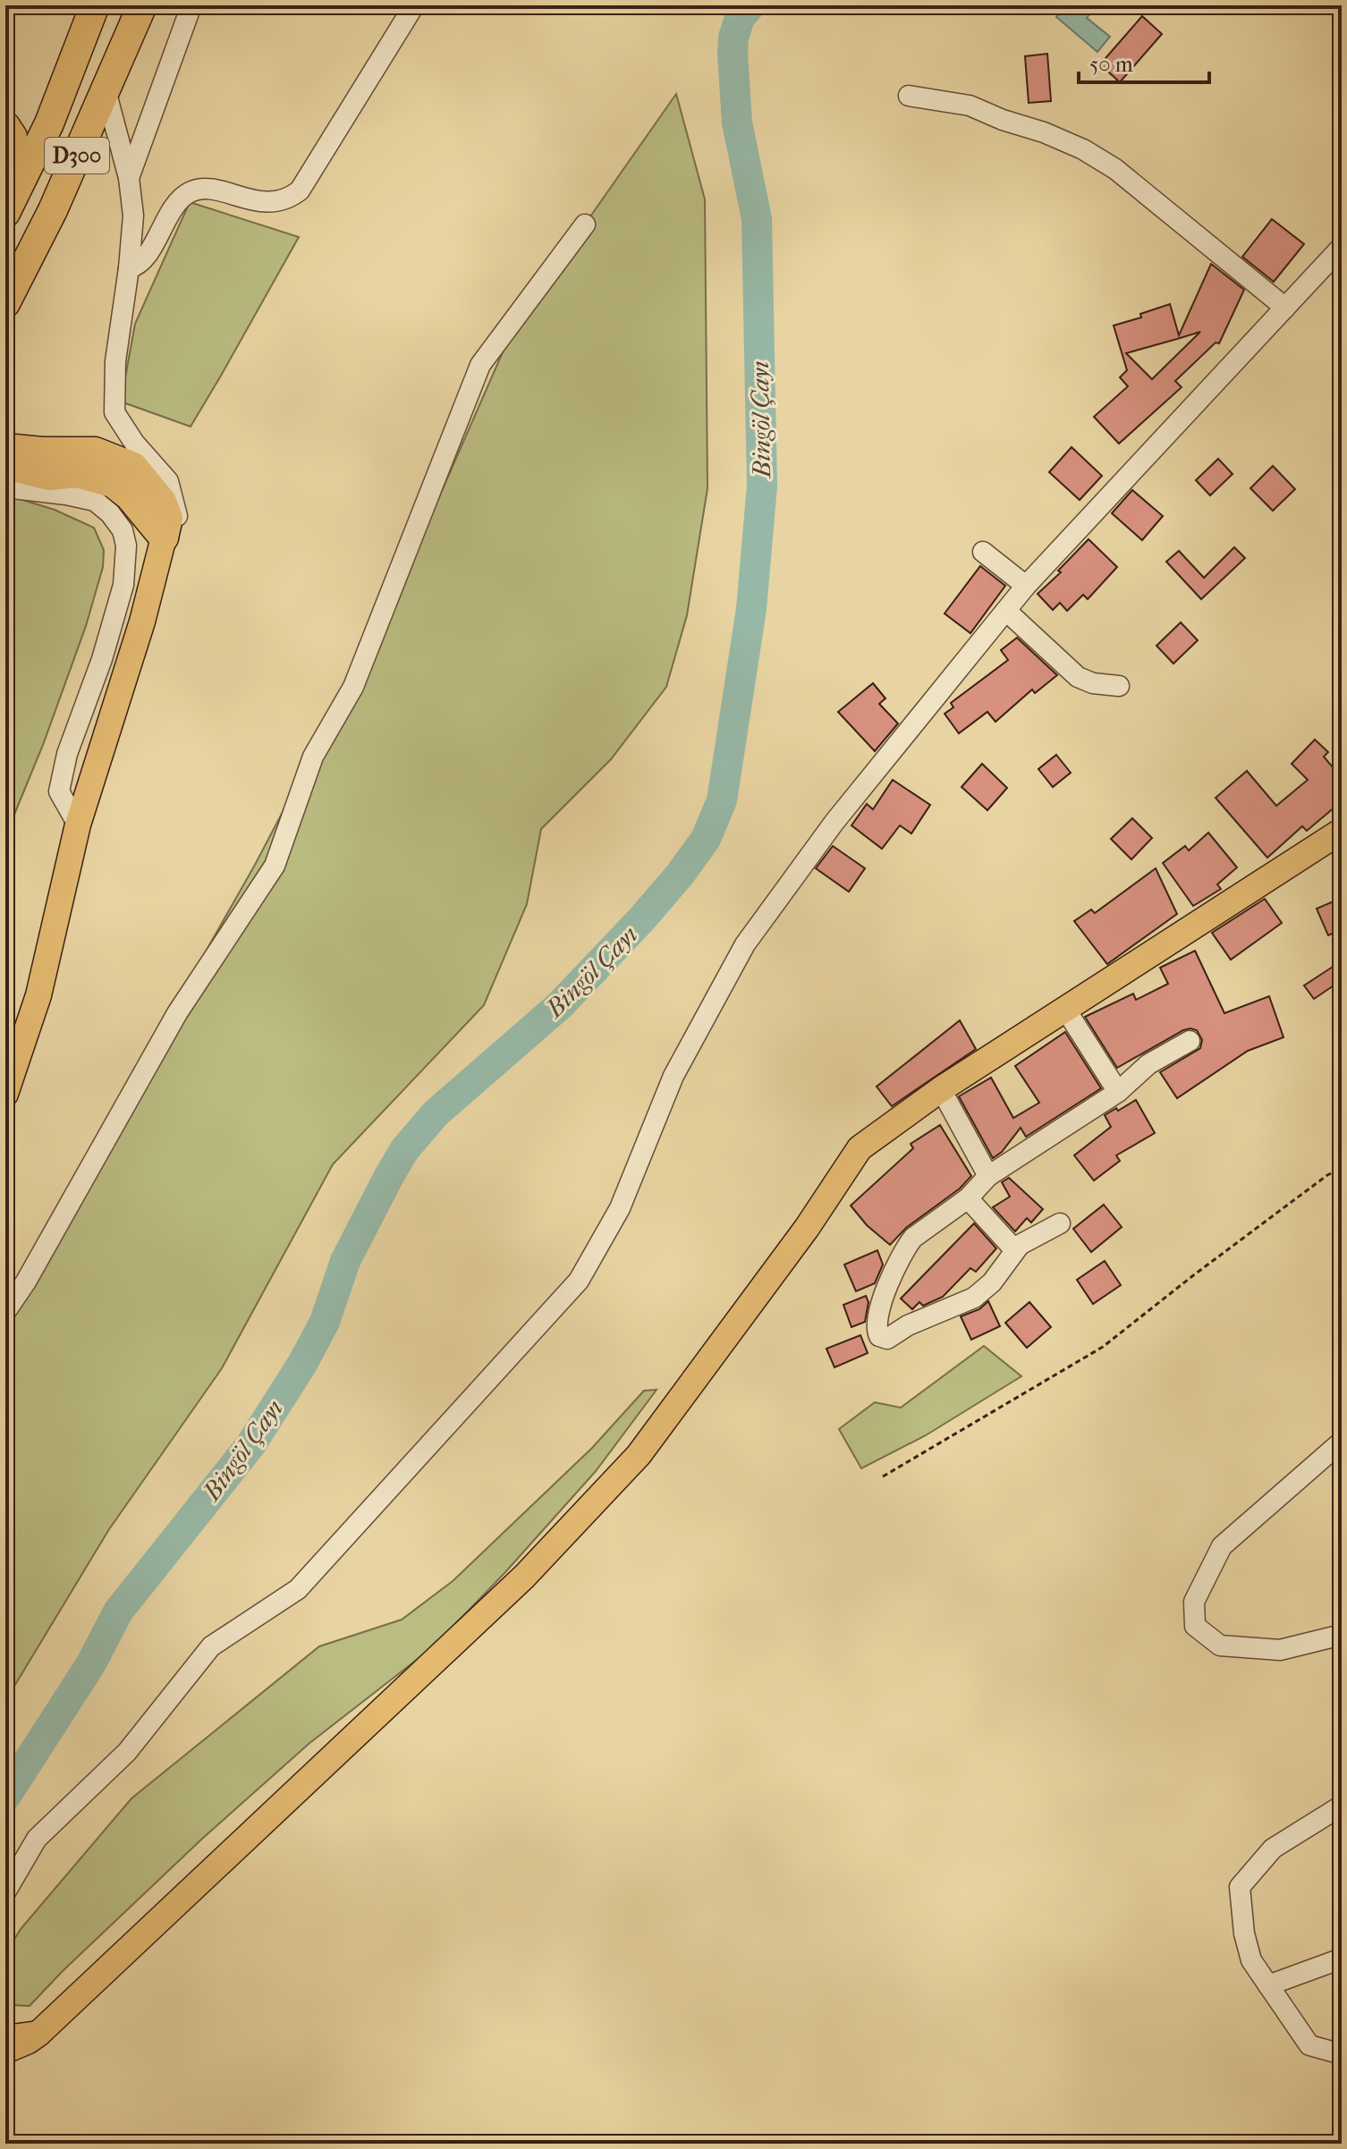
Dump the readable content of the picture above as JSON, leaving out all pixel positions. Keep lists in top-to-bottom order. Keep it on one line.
{"streets":{"highway":["D300"]},"water":["Bingöl Çayı"],"scale_bar":"50 m"}
